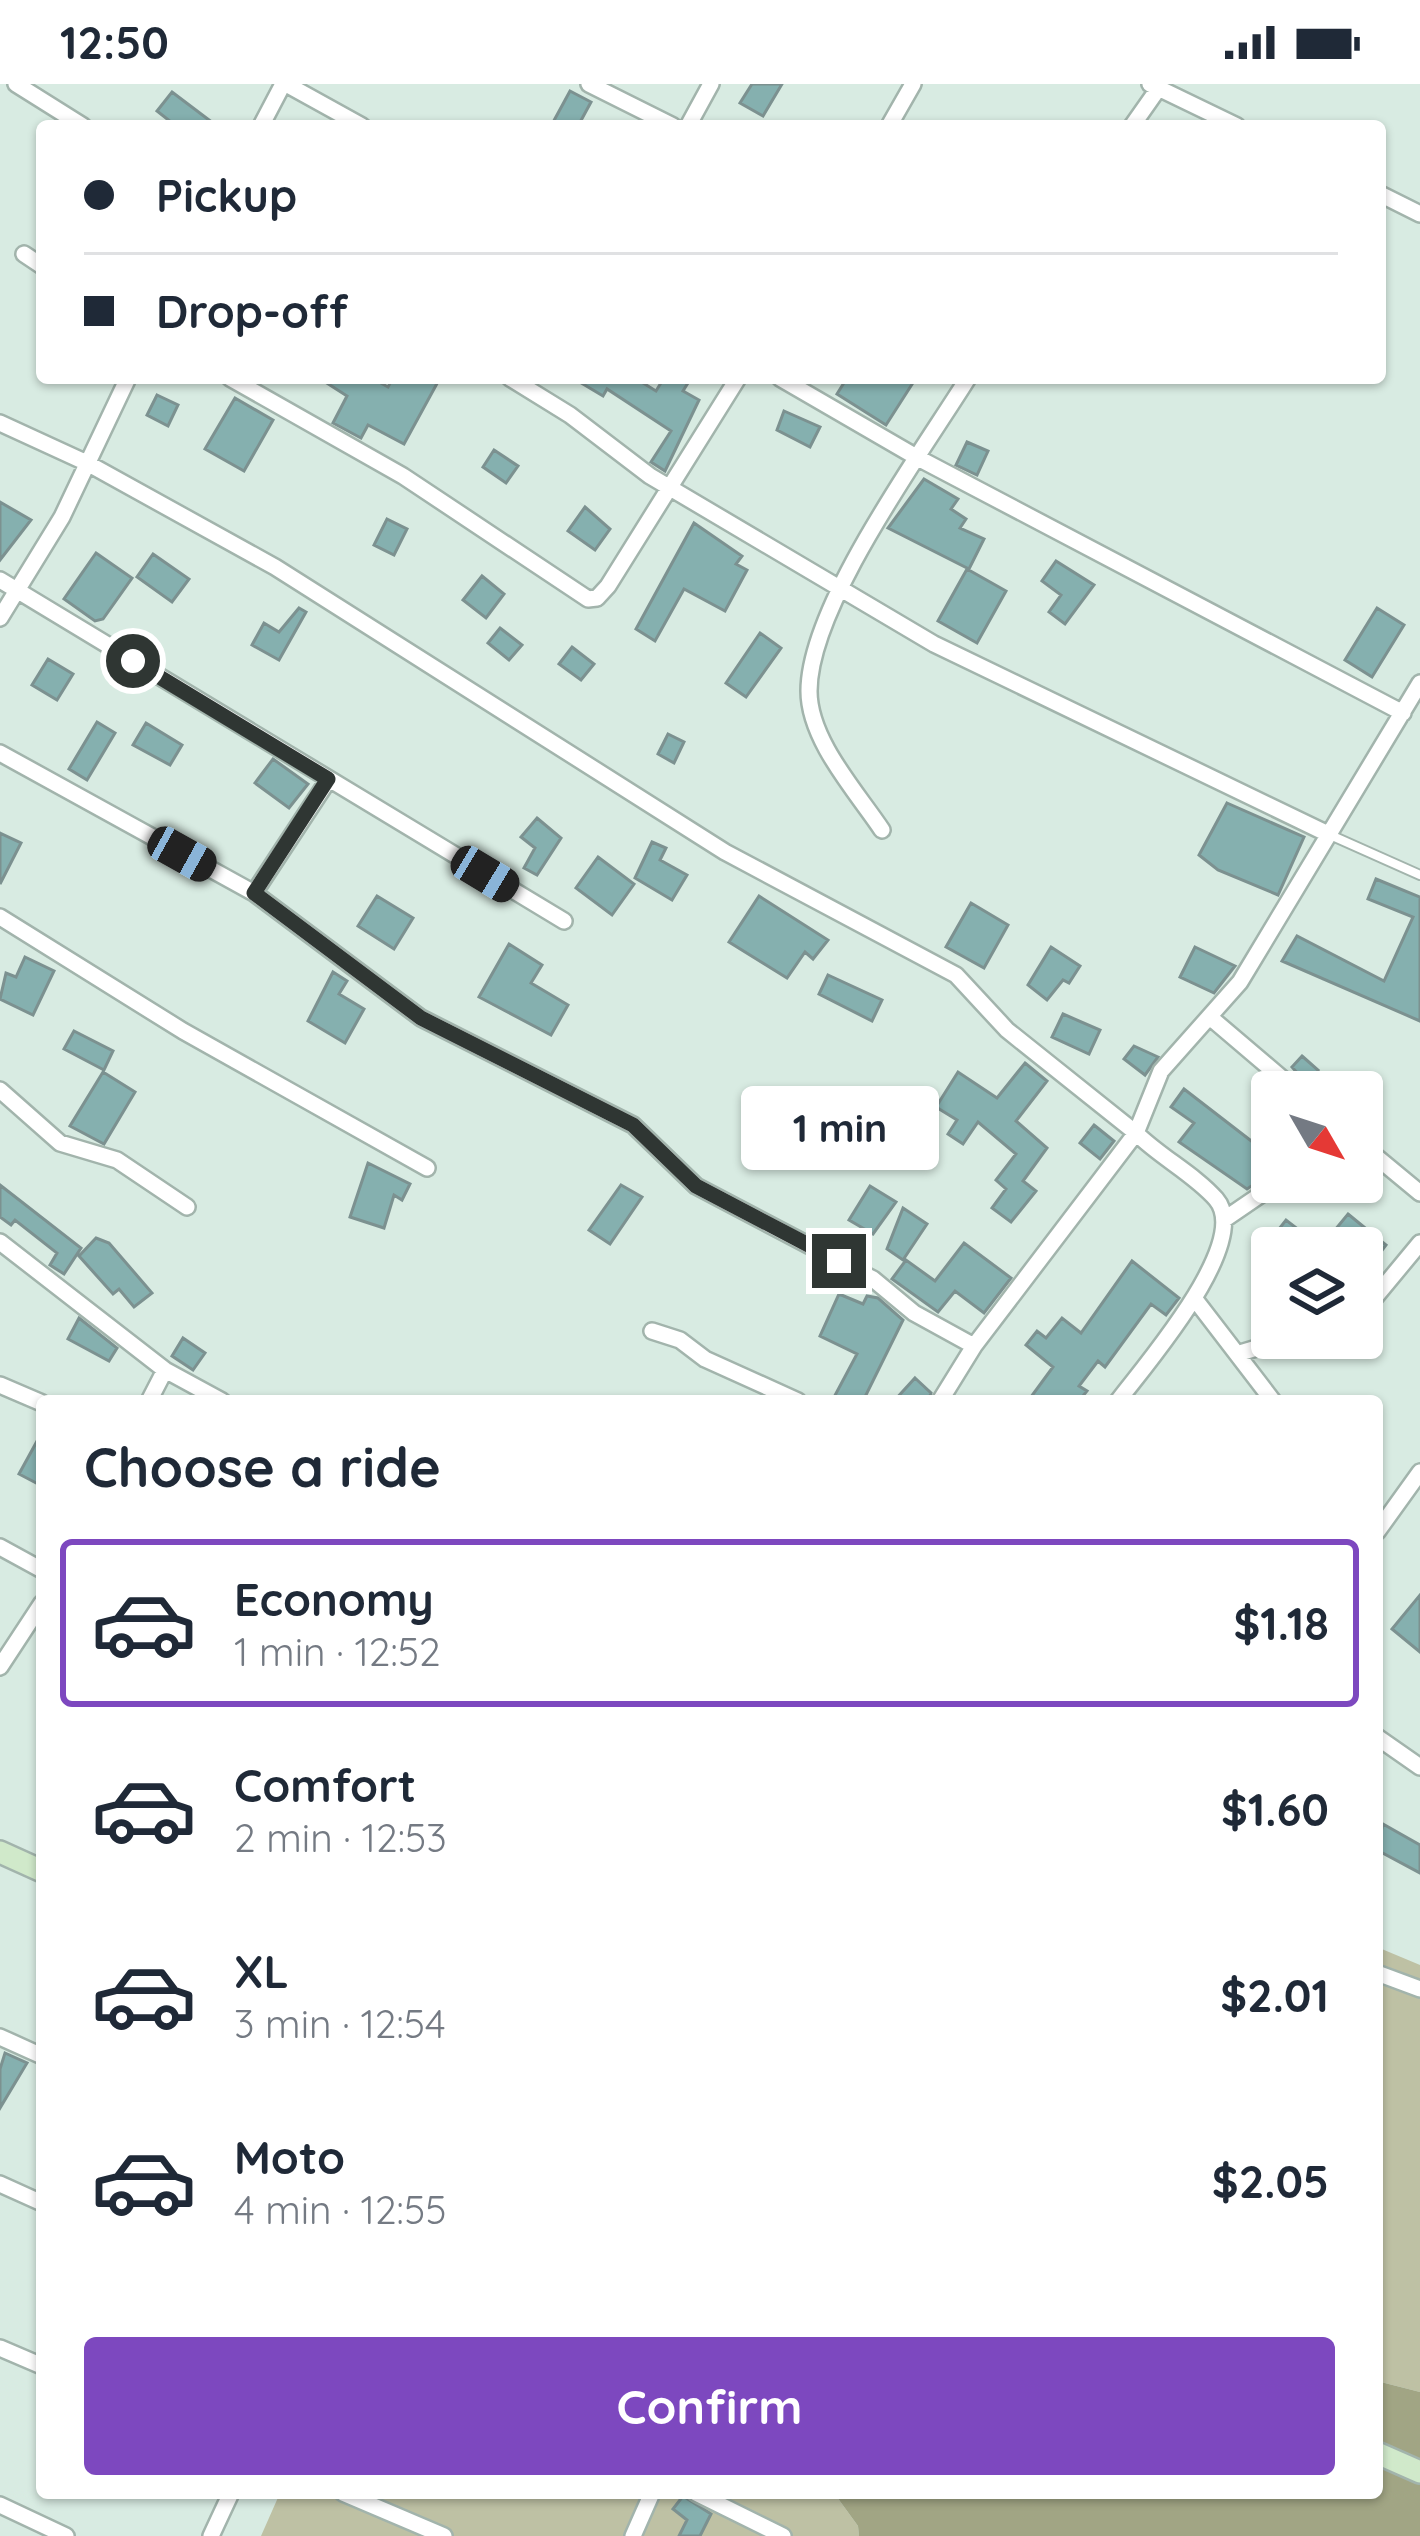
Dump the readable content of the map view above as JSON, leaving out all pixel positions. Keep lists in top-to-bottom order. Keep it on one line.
{"north":"bottom right","page":{"status":"12:50","banner":["Pickup","Drop-off"],"bubble":"1 min","heading":"Choose a ride","list":[{"name":"Economy","note":"1 min · 12:52","value":"$1.18"},{"name":"Comfort","note":"2 min · 12:53","value":"$1.60"},{"name":"XL","note":"3 min · 12:54","value":"$2.01"},{"name":"Moto","note":"4 min · 12:55","value":"$2.05"}],"buttons":"Confirm"}}
